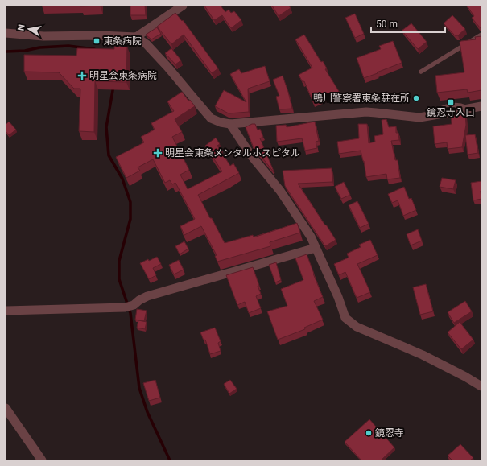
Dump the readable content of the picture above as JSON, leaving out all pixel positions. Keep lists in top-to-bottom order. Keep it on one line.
{"places":{"transit":["東条病院","鏡忍寺入口"],"health":["明星会東条病院","明星会東条メンタルホスピタル"],"other":["鴨川警察署東条駐在所","鏡忍寺"]},"scale_bar":"50 m","north":"left"}
